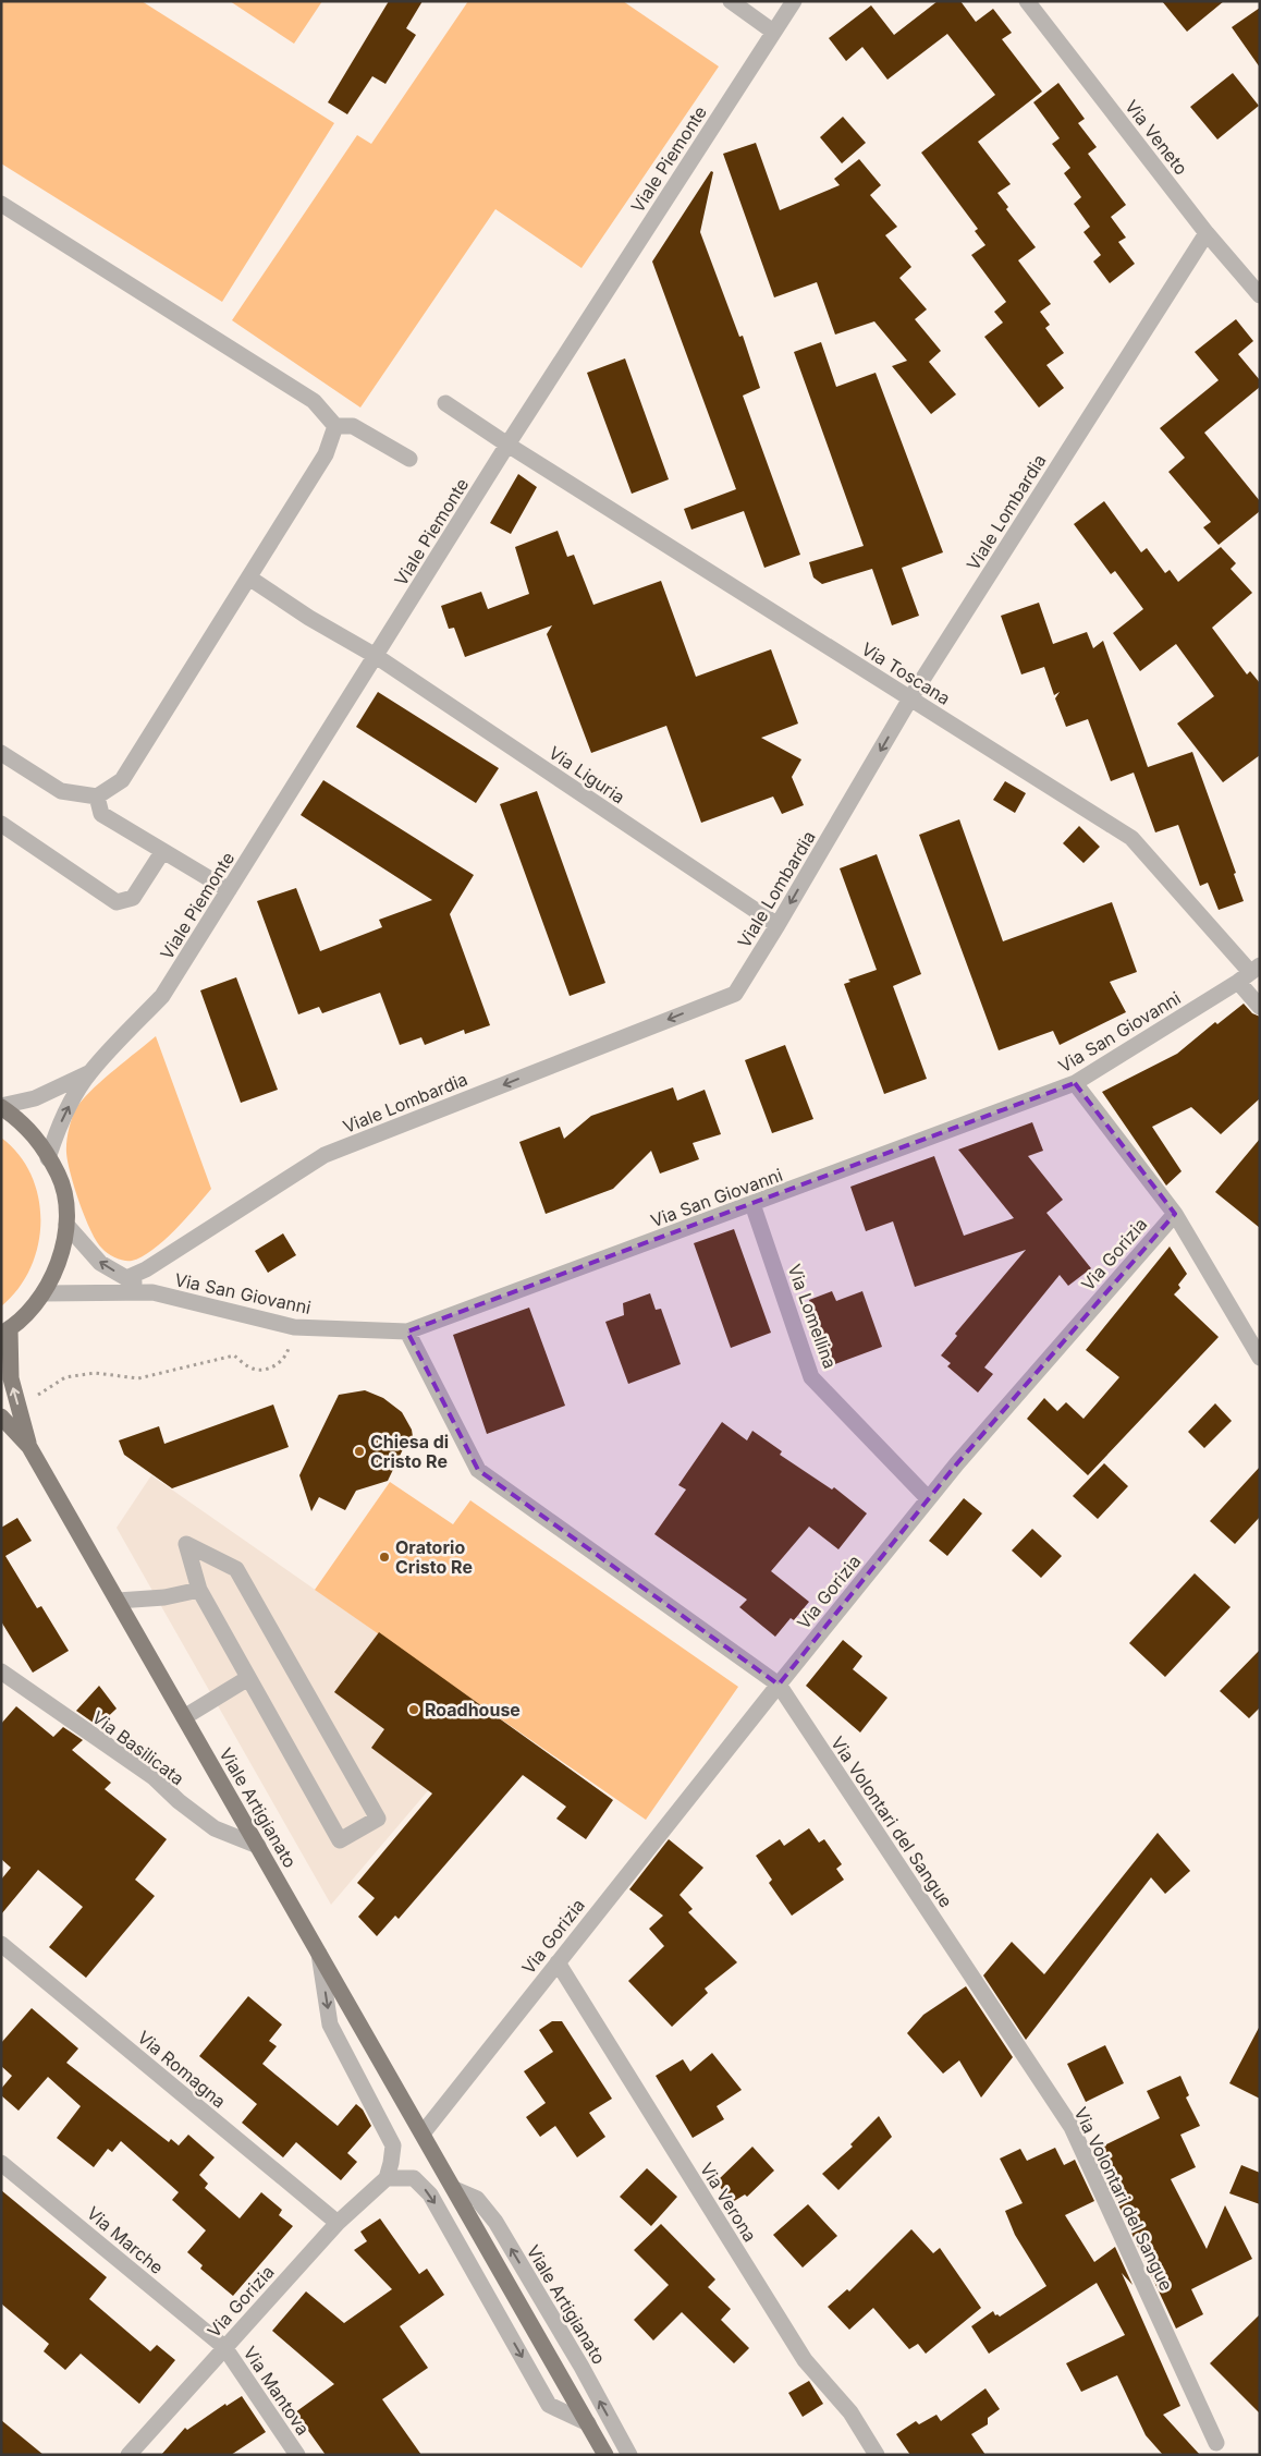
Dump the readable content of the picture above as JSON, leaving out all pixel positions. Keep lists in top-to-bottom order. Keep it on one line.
{"streets":{"main road":["Viale Artigianato"],"street":["Via Veneto","Viale Piemonte","Viale Lombardia","Via Toscana","Via Liguria","Via San Giovanni","Via Gorizia","Via Lomellina","Via Basilicata","Via Volontari del Sangue","Via Romagna","Via Verona","Via Marche","Via Mantova"]},"crossings":[["Via Veneto","Viale Lombardia"],["Viale Piemonte","Via Toscana"],["Viale Piemonte","Via Liguria"],["Viale Lombardia","Via Toscana"],["Viale Lombardia","Via Liguria"],["Viale Lombardia","Via San Giovanni"],["Via Toscana","Via San Giovanni"],["Via San Giovanni","Via Lomellina"],["Via San Giovanni","Via Volontari del Sangue"],["Via Gorizia","Via Lomellina"],["Via Gorizia","Viale Artigianato"],["Via Gorizia","Via Volontari del Sangue"],["Via Gorizia","Via Romagna"],["Via Gorizia","Via Verona"],["Via Gorizia","Via Marche"],["Via Gorizia","Via Mantova"],["Via Basilicata","Viale Artigianato"],["Via Marche","Via Mantova"]],"one_way":["Viale Lombardia"],"places":["Chiesa di Cristo Re","Oratorio Cristo Re","Roadhouse"]}
